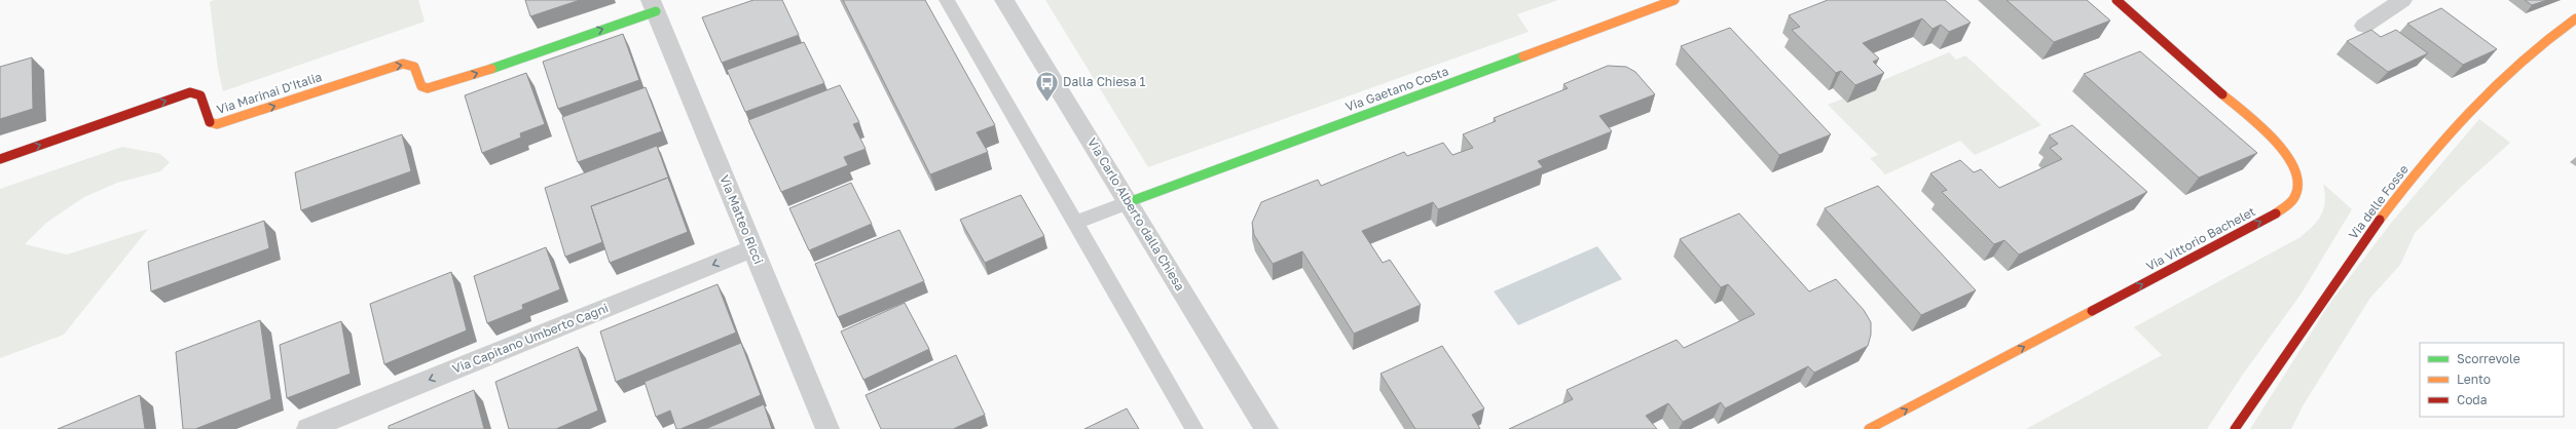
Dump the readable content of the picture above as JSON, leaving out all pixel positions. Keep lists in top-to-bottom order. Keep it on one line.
{"streets":{"street":["Via Gaetano Costa","Via Marinai D'Italia","Via delle Fosse","Via Carlo Alberto dalla Chiesa","Via Matteo Ricci","Via Vittorio Bachelet","Via Capitano Umberto Cagni"]},"crossings":[["Via Gaetano Costa","Via Carlo Alberto dalla Chiesa"],["Via Marinai D'Italia","Via Matteo Ricci"],["Via Matteo Ricci","Via Capitano Umberto Cagni"]],"one_way":["Via Marinai D'Italia","Via Capitano Umberto Cagni"],"places":{"bus stop":["Dalla Chiesa 1"]},"legend":["Scorrevole","Lento","Coda"]}
